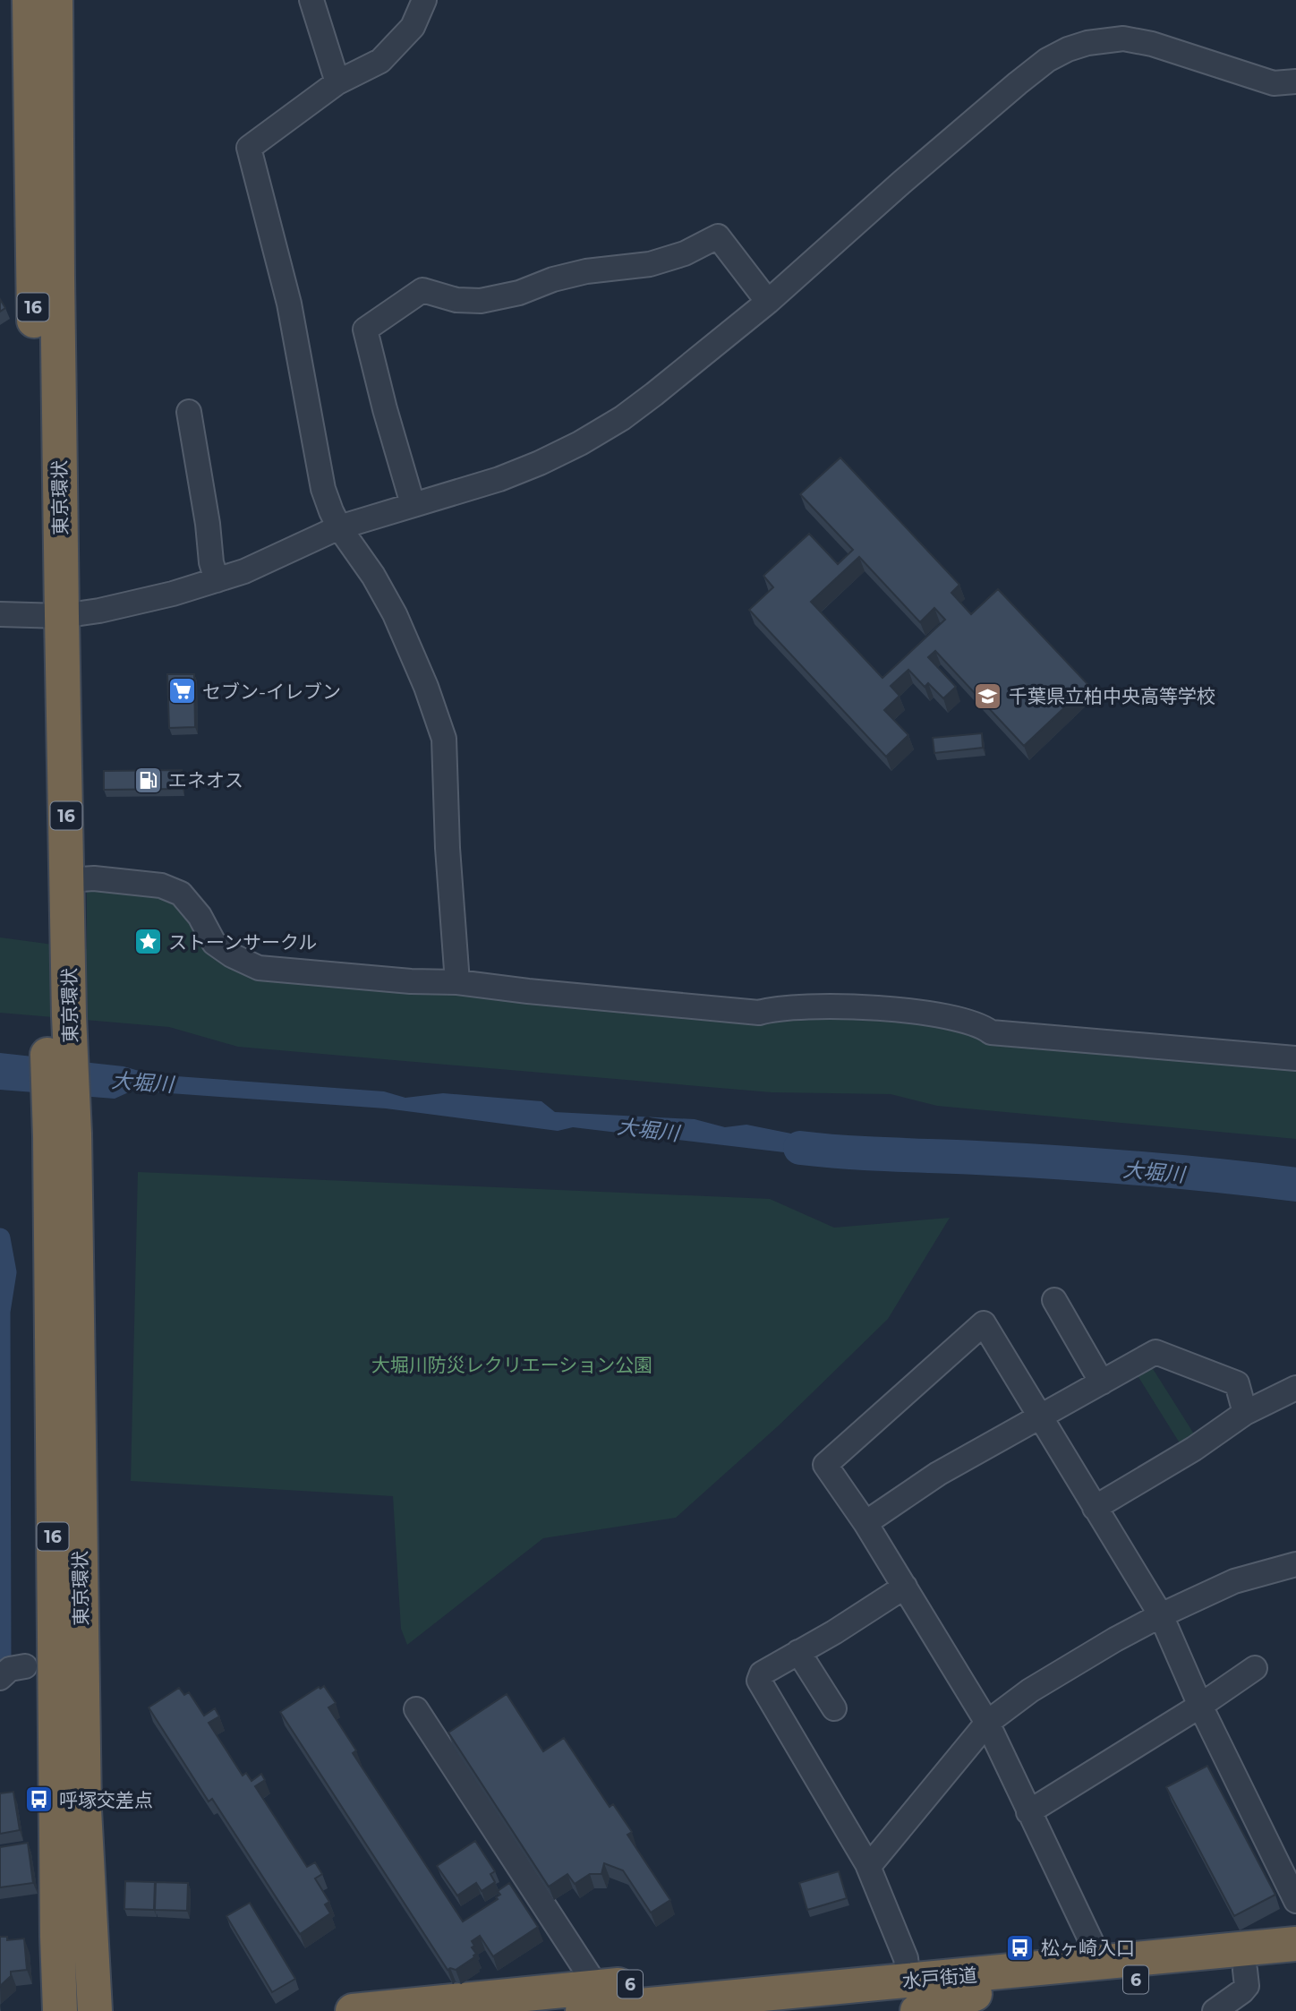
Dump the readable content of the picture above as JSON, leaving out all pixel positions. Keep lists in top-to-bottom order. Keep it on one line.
{"streets":{"highway":["16","東京環状","水戸街道","6"]},"crossings":[["水戸街道","6"]],"water":["大堀川"],"parks":["大堀川防災レクリエーション公園"],"places":{"supermarket":["セブン-イレブン"],"school or university":["千葉県立柏中央高等学校"],"fuel station":["エネオス"],"place":["ストーンサークル"],"bus stop":["呼塚交差点","松ヶ崎入口"]}}
